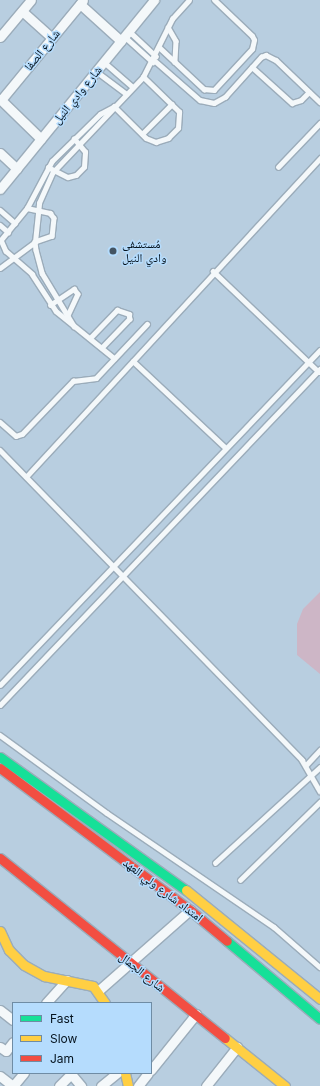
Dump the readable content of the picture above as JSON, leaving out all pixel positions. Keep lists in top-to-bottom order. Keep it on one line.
{"streets":{"main road":["امتداد شارع ولي العهد","شارع الجمال"],"street":["شارع الصفا","شارع وادي النيل"]},"places":["مُستشفى وادي النيل"],"legend":["Fast","Slow","Jam"]}
